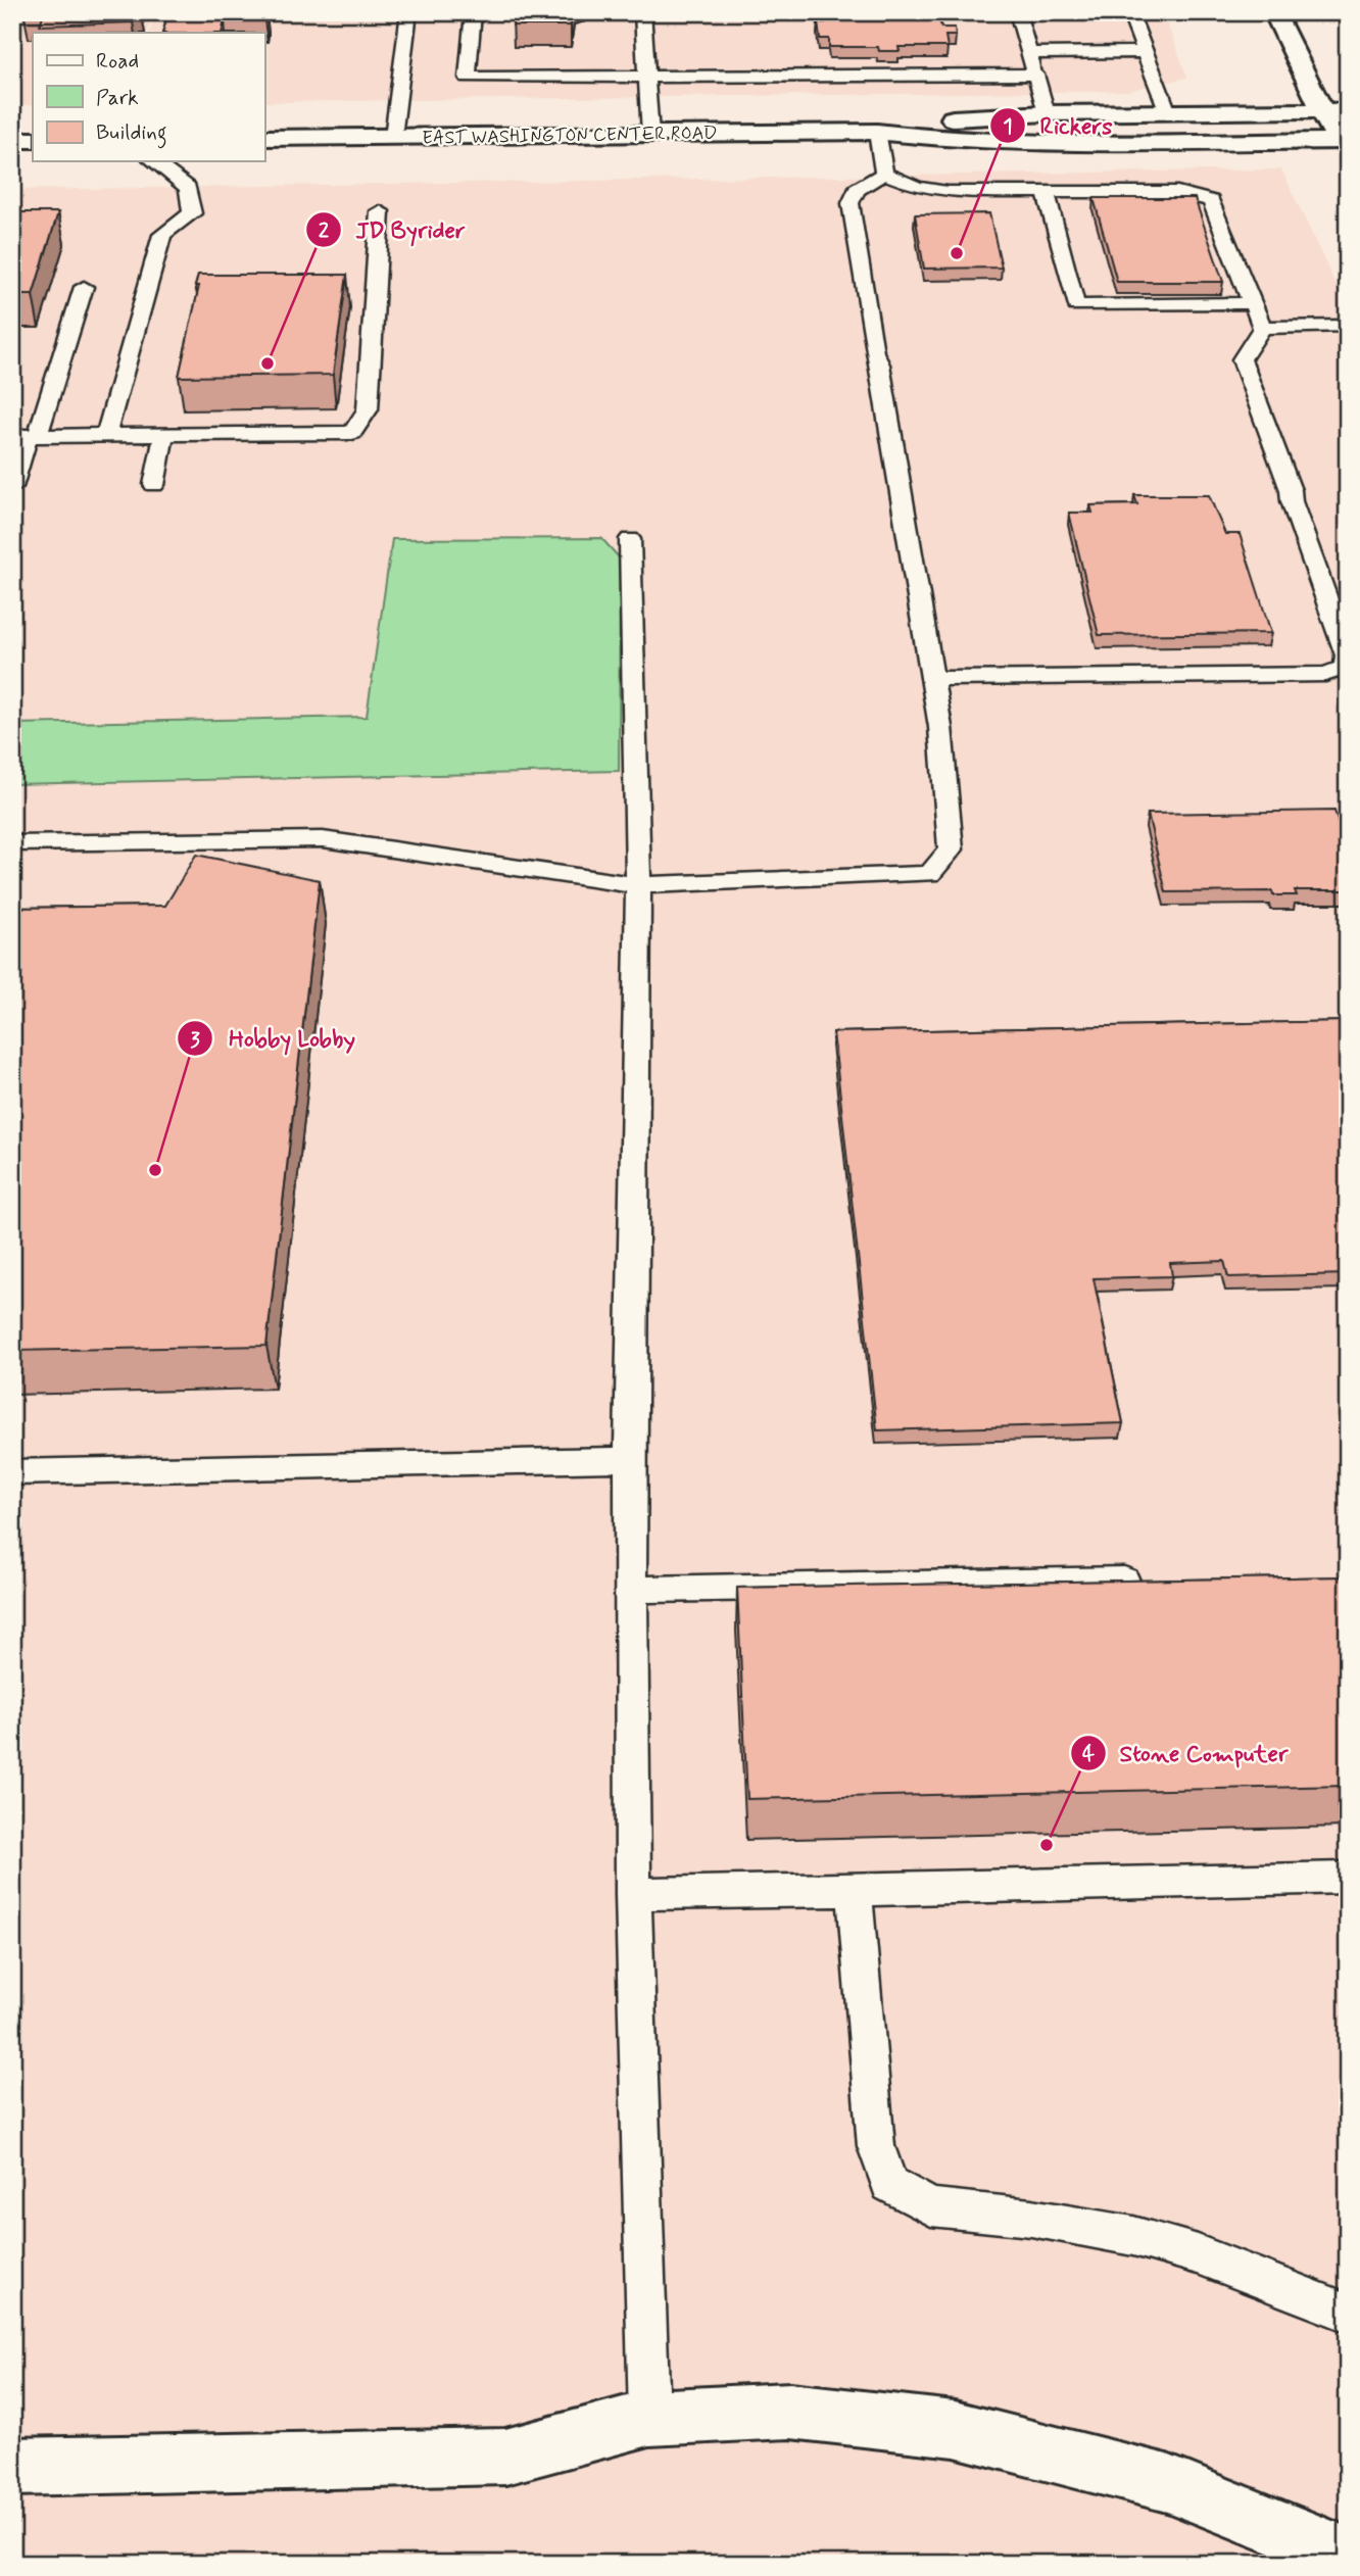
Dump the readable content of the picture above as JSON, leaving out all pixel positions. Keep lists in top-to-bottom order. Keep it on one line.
{"streets":{"main road":["EAST WASHINGTON CENTER ROAD"]},"places":["Rickers","JD Byrider","Hobby Lobby","Stone Computer"],"legend":["Road","Park","Building"]}
